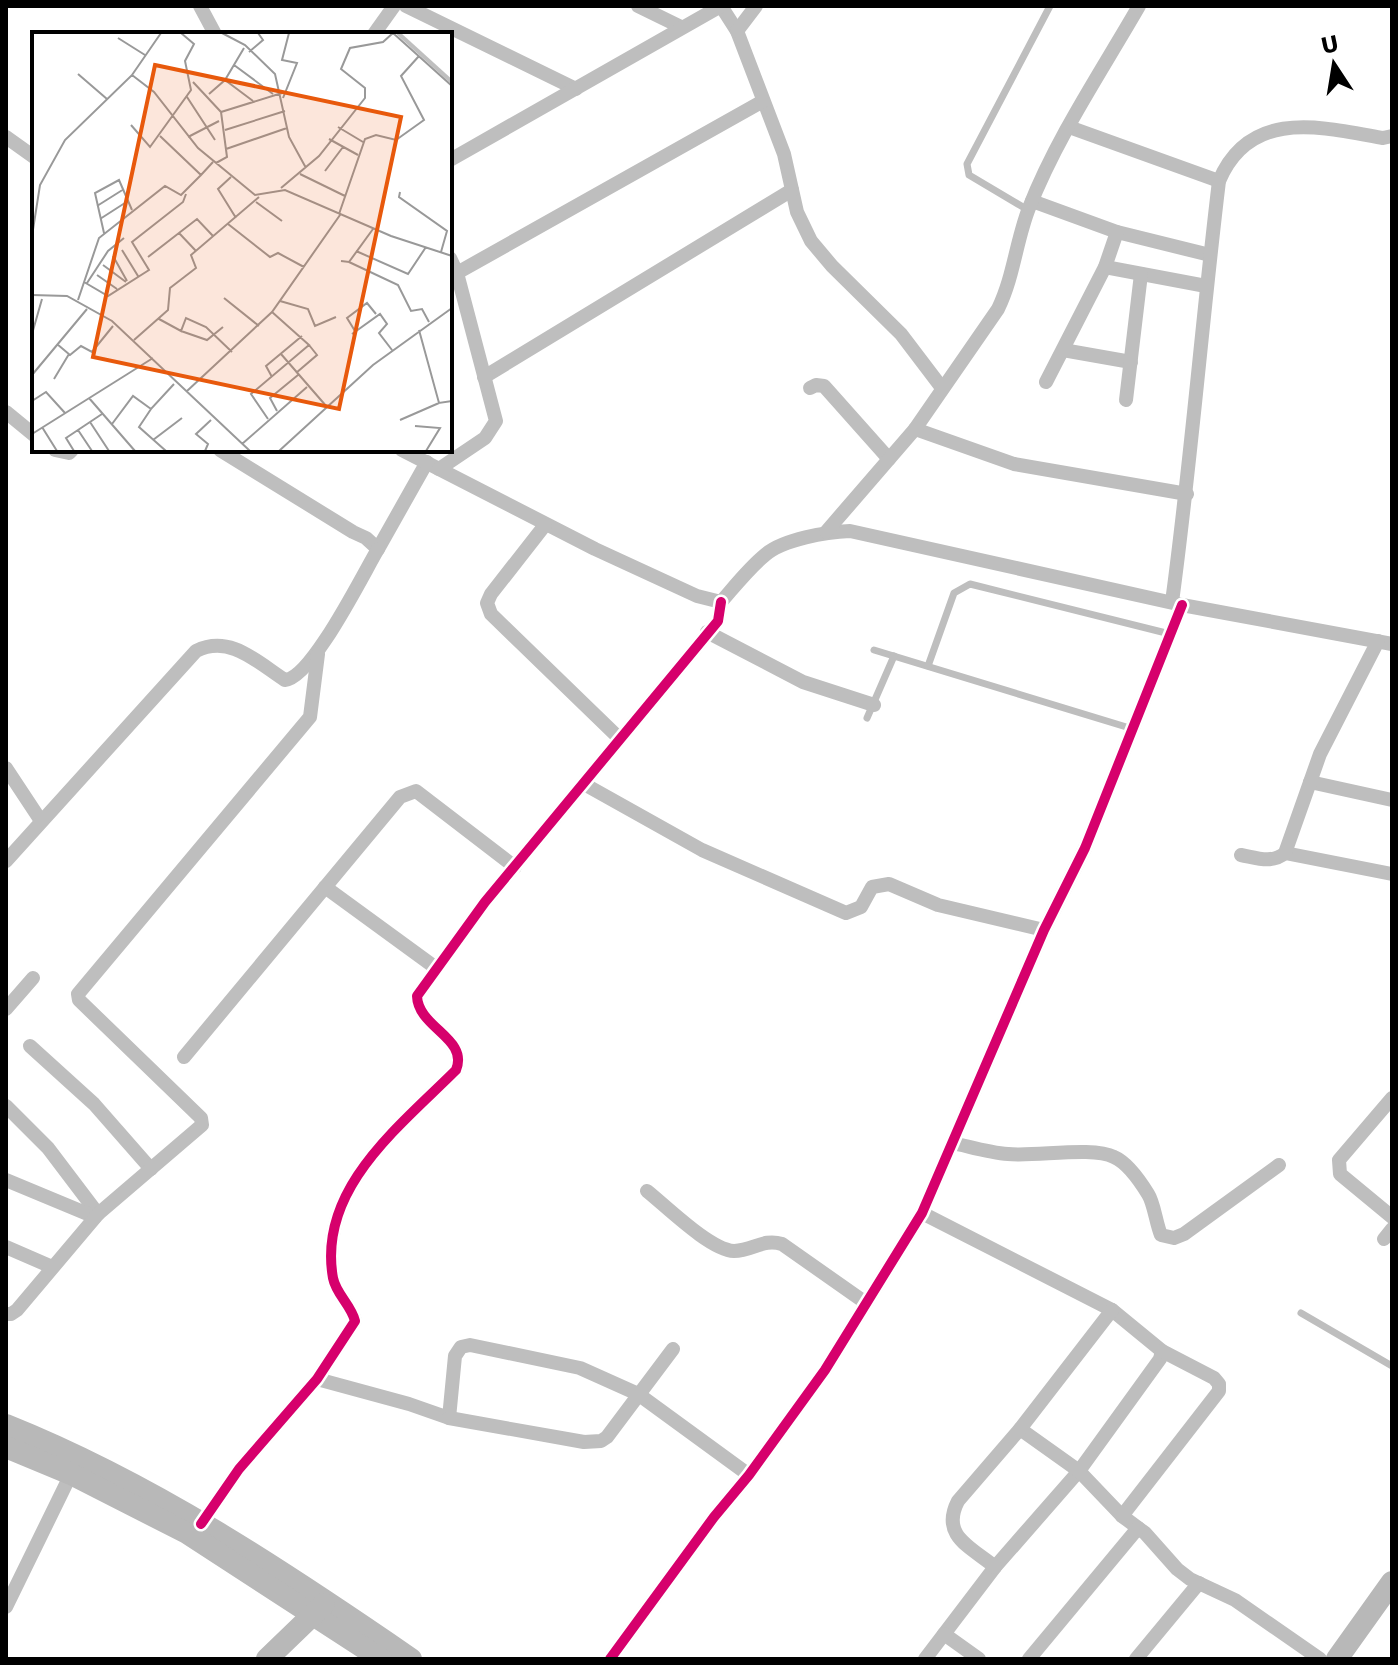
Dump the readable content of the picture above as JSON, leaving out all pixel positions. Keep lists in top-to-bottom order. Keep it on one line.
{"north":"top"}
